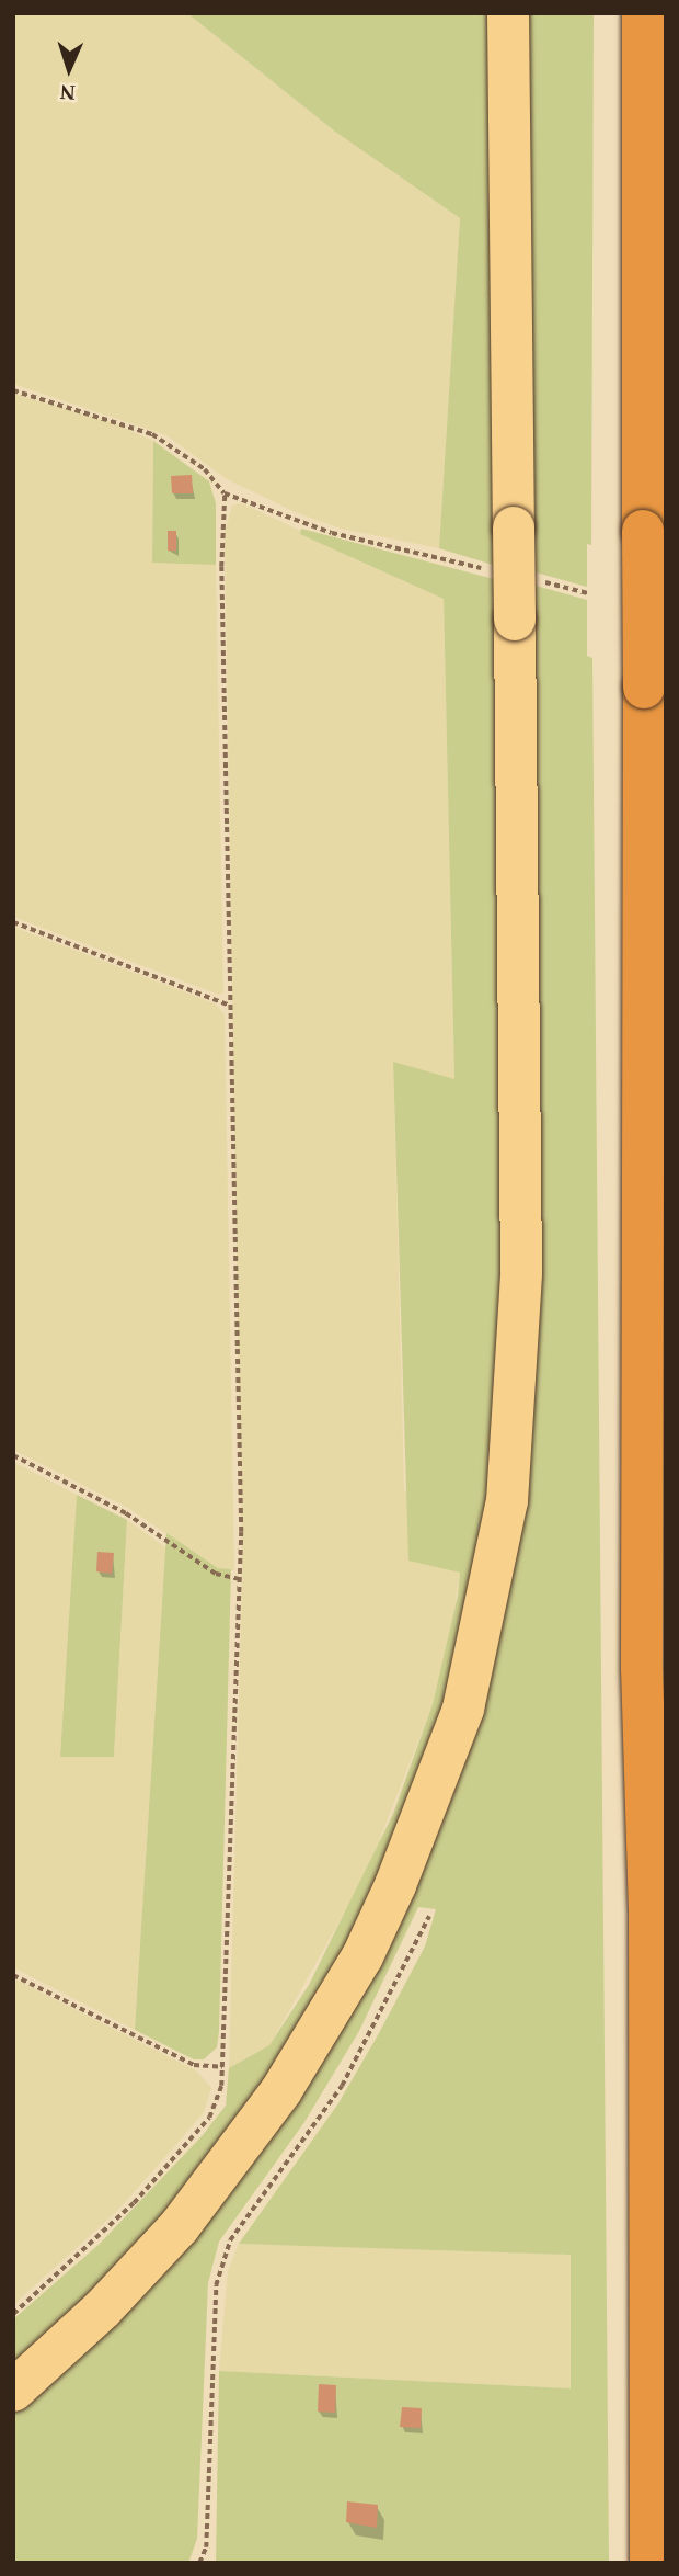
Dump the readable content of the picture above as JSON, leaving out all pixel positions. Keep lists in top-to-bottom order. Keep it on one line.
{"north":"bottom"}
